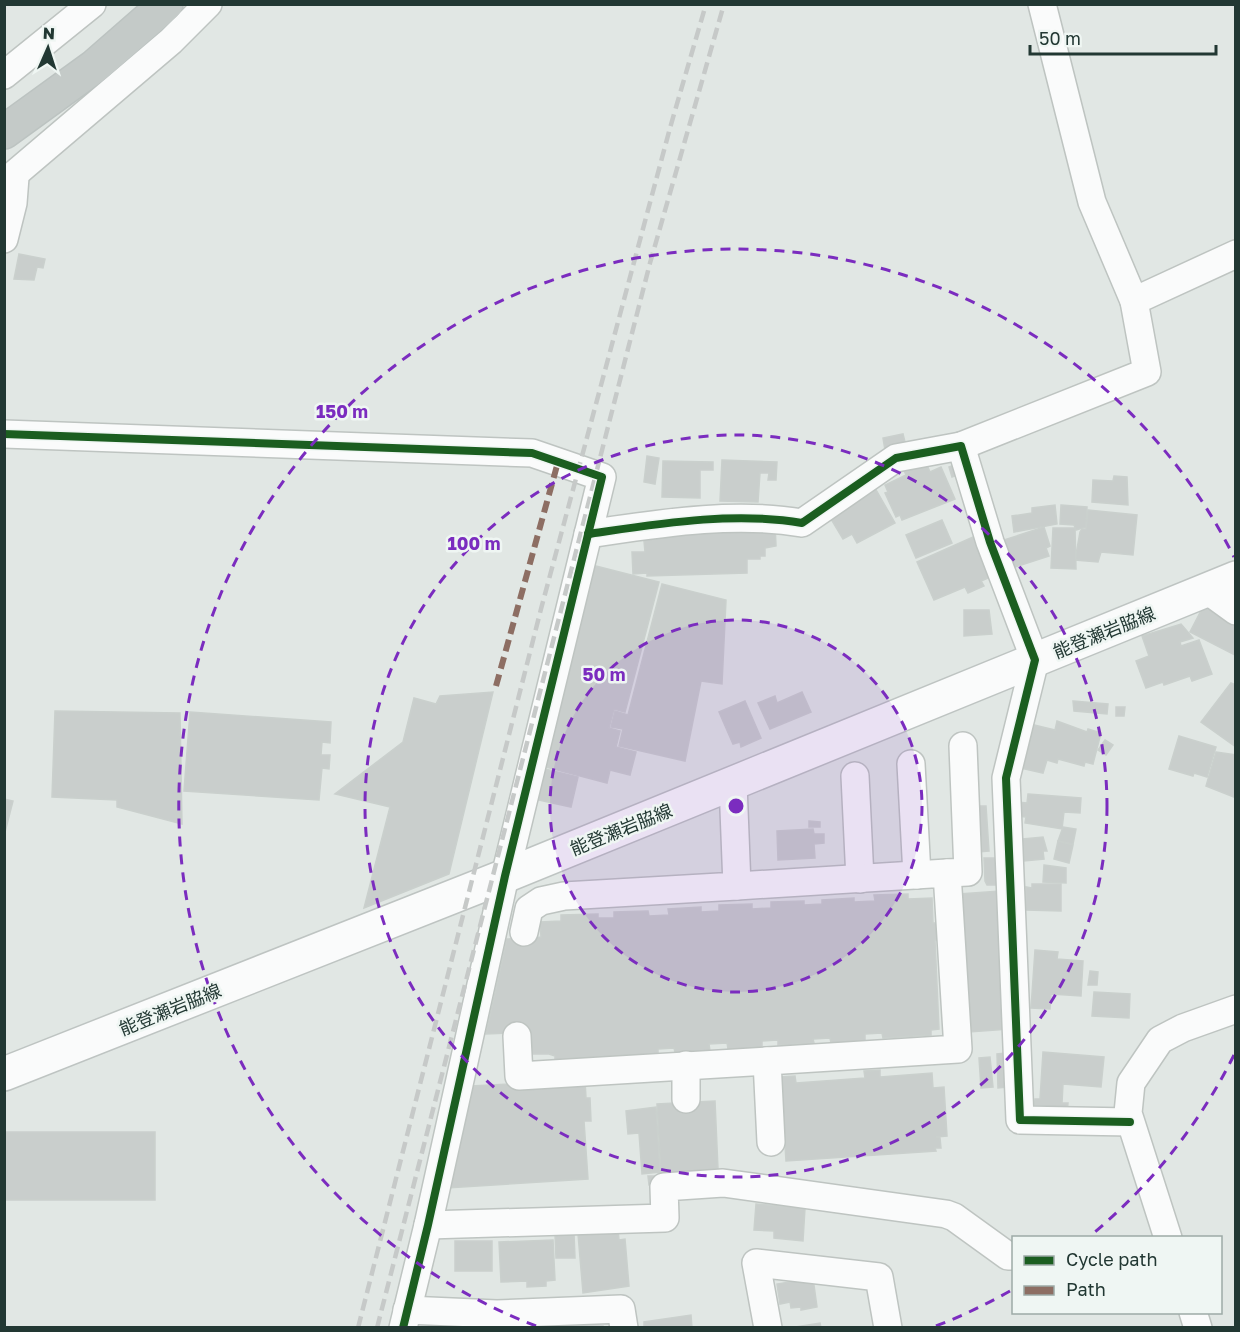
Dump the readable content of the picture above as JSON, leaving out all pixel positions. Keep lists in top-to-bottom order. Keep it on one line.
{"streets":{"main road":["能登瀬岩脇線"]},"legend":["Cycle path","Path"],"scale_bar":"50 m","north":"top","rings":["150 m","100 m","50 m"]}
